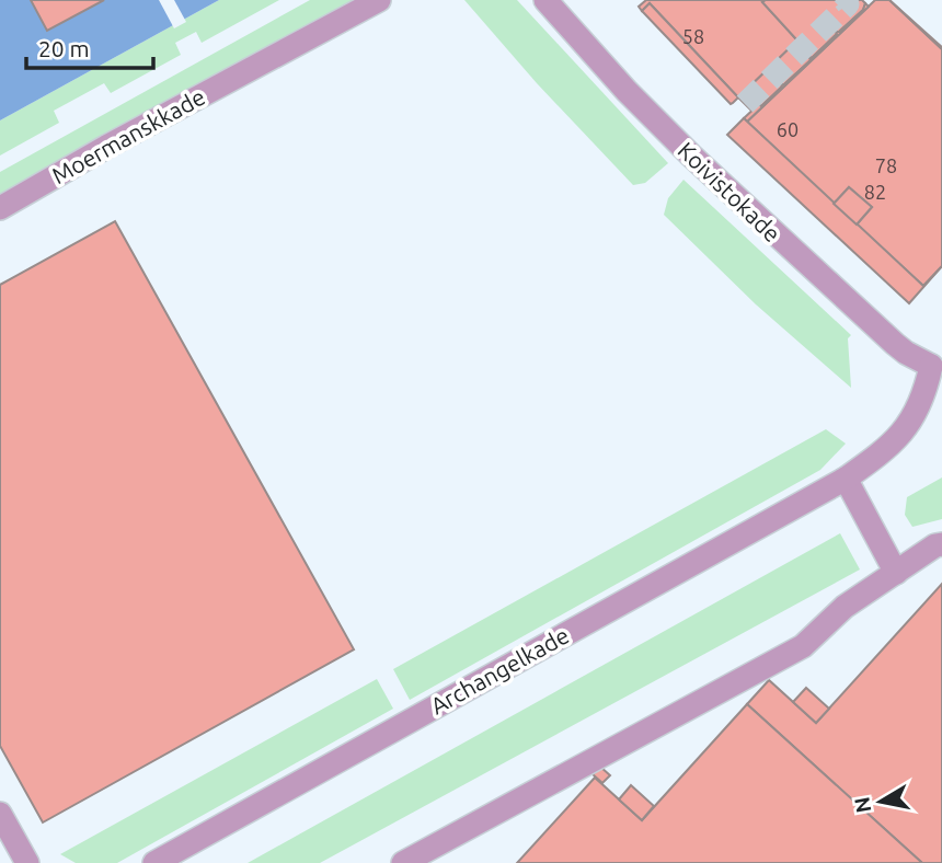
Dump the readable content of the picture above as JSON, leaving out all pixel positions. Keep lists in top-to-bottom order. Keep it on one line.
{"streets":{"street":["Moermanskkade","Koivistokade","Archangelkade"]},"crossings":[["Koivistokade","Archangelkade"]],"house_numbers":["58","60","78","82"],"scale_bar":"20 m","north":"left"}
